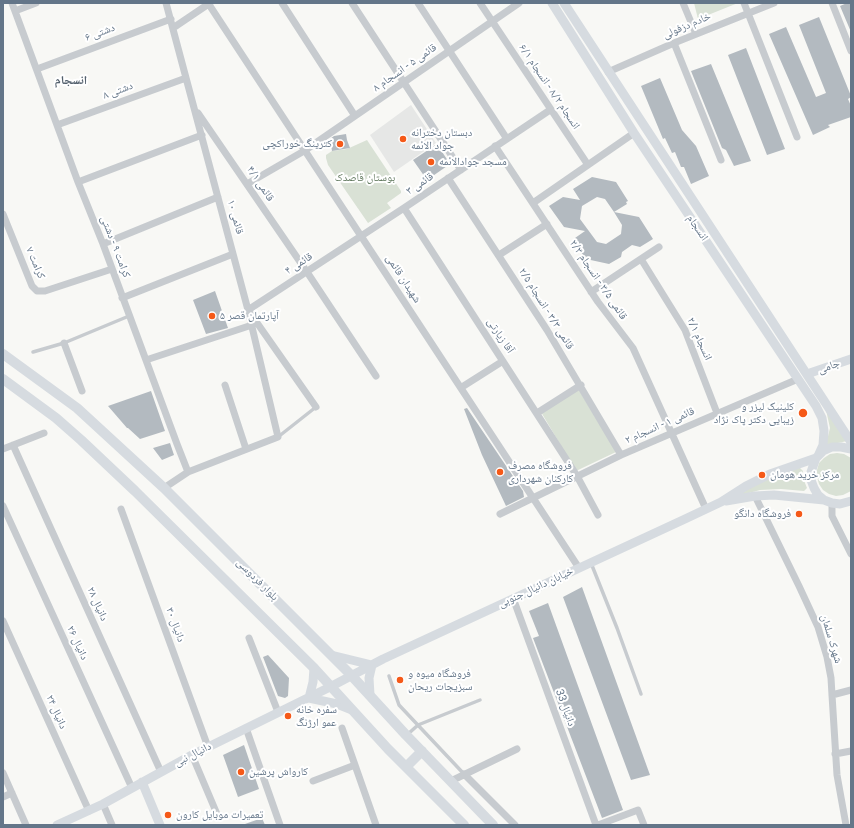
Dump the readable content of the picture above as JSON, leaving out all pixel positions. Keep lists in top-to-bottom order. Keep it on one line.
{"streets":{"main road":["انسجام","جامی","بلوار فردوسی","خیابان دانیال جنوبی","دانیال نبی"],"street":["خادم دزفولی","دشتی ۶","قائمی ۵ - انسجام ۸","انسجام ۸/۲ - انسجام ۶/۱","دشتی ۸","قائمی ۴/۱","قائمی ۳","قائمی ۱۰","کرامت ۹ - دشتی","کرامت ۷","قائمی ۴","شهیدان قائمی","قائمی ۳/۵ - انسجام ۲/۳","قائمی ۳/۳ - انسجام ۲/۵","آقا زیارتی","انسجام ۲/۱","قائمی ۱ - انسجام ۲","دانیال ۲۸","دانیال ۳۰","شهرک سلمان","دانیال ۲۶","دانیال 33","دانیال ۲۴"]},"crossings":[["خادم دزفولی","انسجام"],["دشتی ۶","قائمی ۱۰"],["دشتی ۶","کرامت ۹ - دشتی"],["قائمی ۵ - انسجام ۸","انسجام ۸/۲ - انسجام ۶/۱"],["قائمی ۵ - انسجام ۸","قائمی ۴/۱"],["قائمی ۵ - انسجام ۸","شهیدان قائمی"],["انسجام ۸/۲ - انسجام ۶/۱","قائمی ۳"],["دشتی ۸","قائمی ۱۰"],["دشتی ۸","کرامت ۹ - دشتی"],["قائمی ۴/۱","قائمی ۱۰"],["قائمی ۴/۱","قائمی ۴"],["قائمی ۳","قائمی ۴"],["قائمی ۳","شهیدان قائمی"],["قائمی ۳","قائمی ۳/۵ - انسجام ۲/۳"],["قائمی ۳","قائمی ۳/۳ - انسجام ۲/۵"],["قائمی ۳","آقا زیارتی"],["قائمی ۱۰","قائمی ۴"],["انسجام","جامی"],["انسجام","قائمی ۱ - انسجام ۲"],["انسجام","خیابان دانیال جنوبی"],["کرامت ۹ - دشتی","کرامت ۷"],["قائمی ۴","شهیدان قائمی"],["شهیدان قائمی","قائمی ۱ - انسجام ۲"],["شهیدان قائمی","خیابان دانیال جنوبی"],["قائمی ۳/۵ - انسجام ۲/۳","قائمی ۱ - انسجام ۲"],["قائمی ۳/۵ - انسجام ۲/۳","خیابان دانیال جنوبی"],["قائمی ۳/۳ - انسجام ۲/۵","قائمی ۱ - انسجام ۲"],["آقا زیارتی","قائمی ۱ - انسجام ۲"],["انسجام ۲/۱","قائمی ۱ - انسجام ۲"],["بلوار فردوسی","خیابان دانیال جنوبی"],["بلوار فردوسی","دانیال نبی"],["خیابان دانیال جنوبی","شهرک سلمان"],["خیابان دانیال جنوبی","دانیال 33"],["خیابان دانیال جنوبی","دانیال نبی"],["دانیال ۲۸","دانیال نبی"],["دانیال ۳۰","دانیال نبی"],["دانیال ۲۶","دانیال نبی"],["دانیال ۲۴","دانیال نبی"]],"districts":["انسجام"],"parks":["بوستان قاصدک"],"places":["دبستان دخترانه جواد الائمه","کترینگ خوراکچی","مسجد جوادالائمه","آپارتمان قصر ۵","کلینیک لیزر و زیبایی دکتر پاک نژاد","فروشگاه مصرف کارکنان شهرداری","مرکز خرید هومان","فروشگاه دانگو","فروشگاه میوه و سبزیجات ریحان","سفره خانه عمو ارژنگ","کارواش پرشین","تعمیرات موبایل کارون"]}
